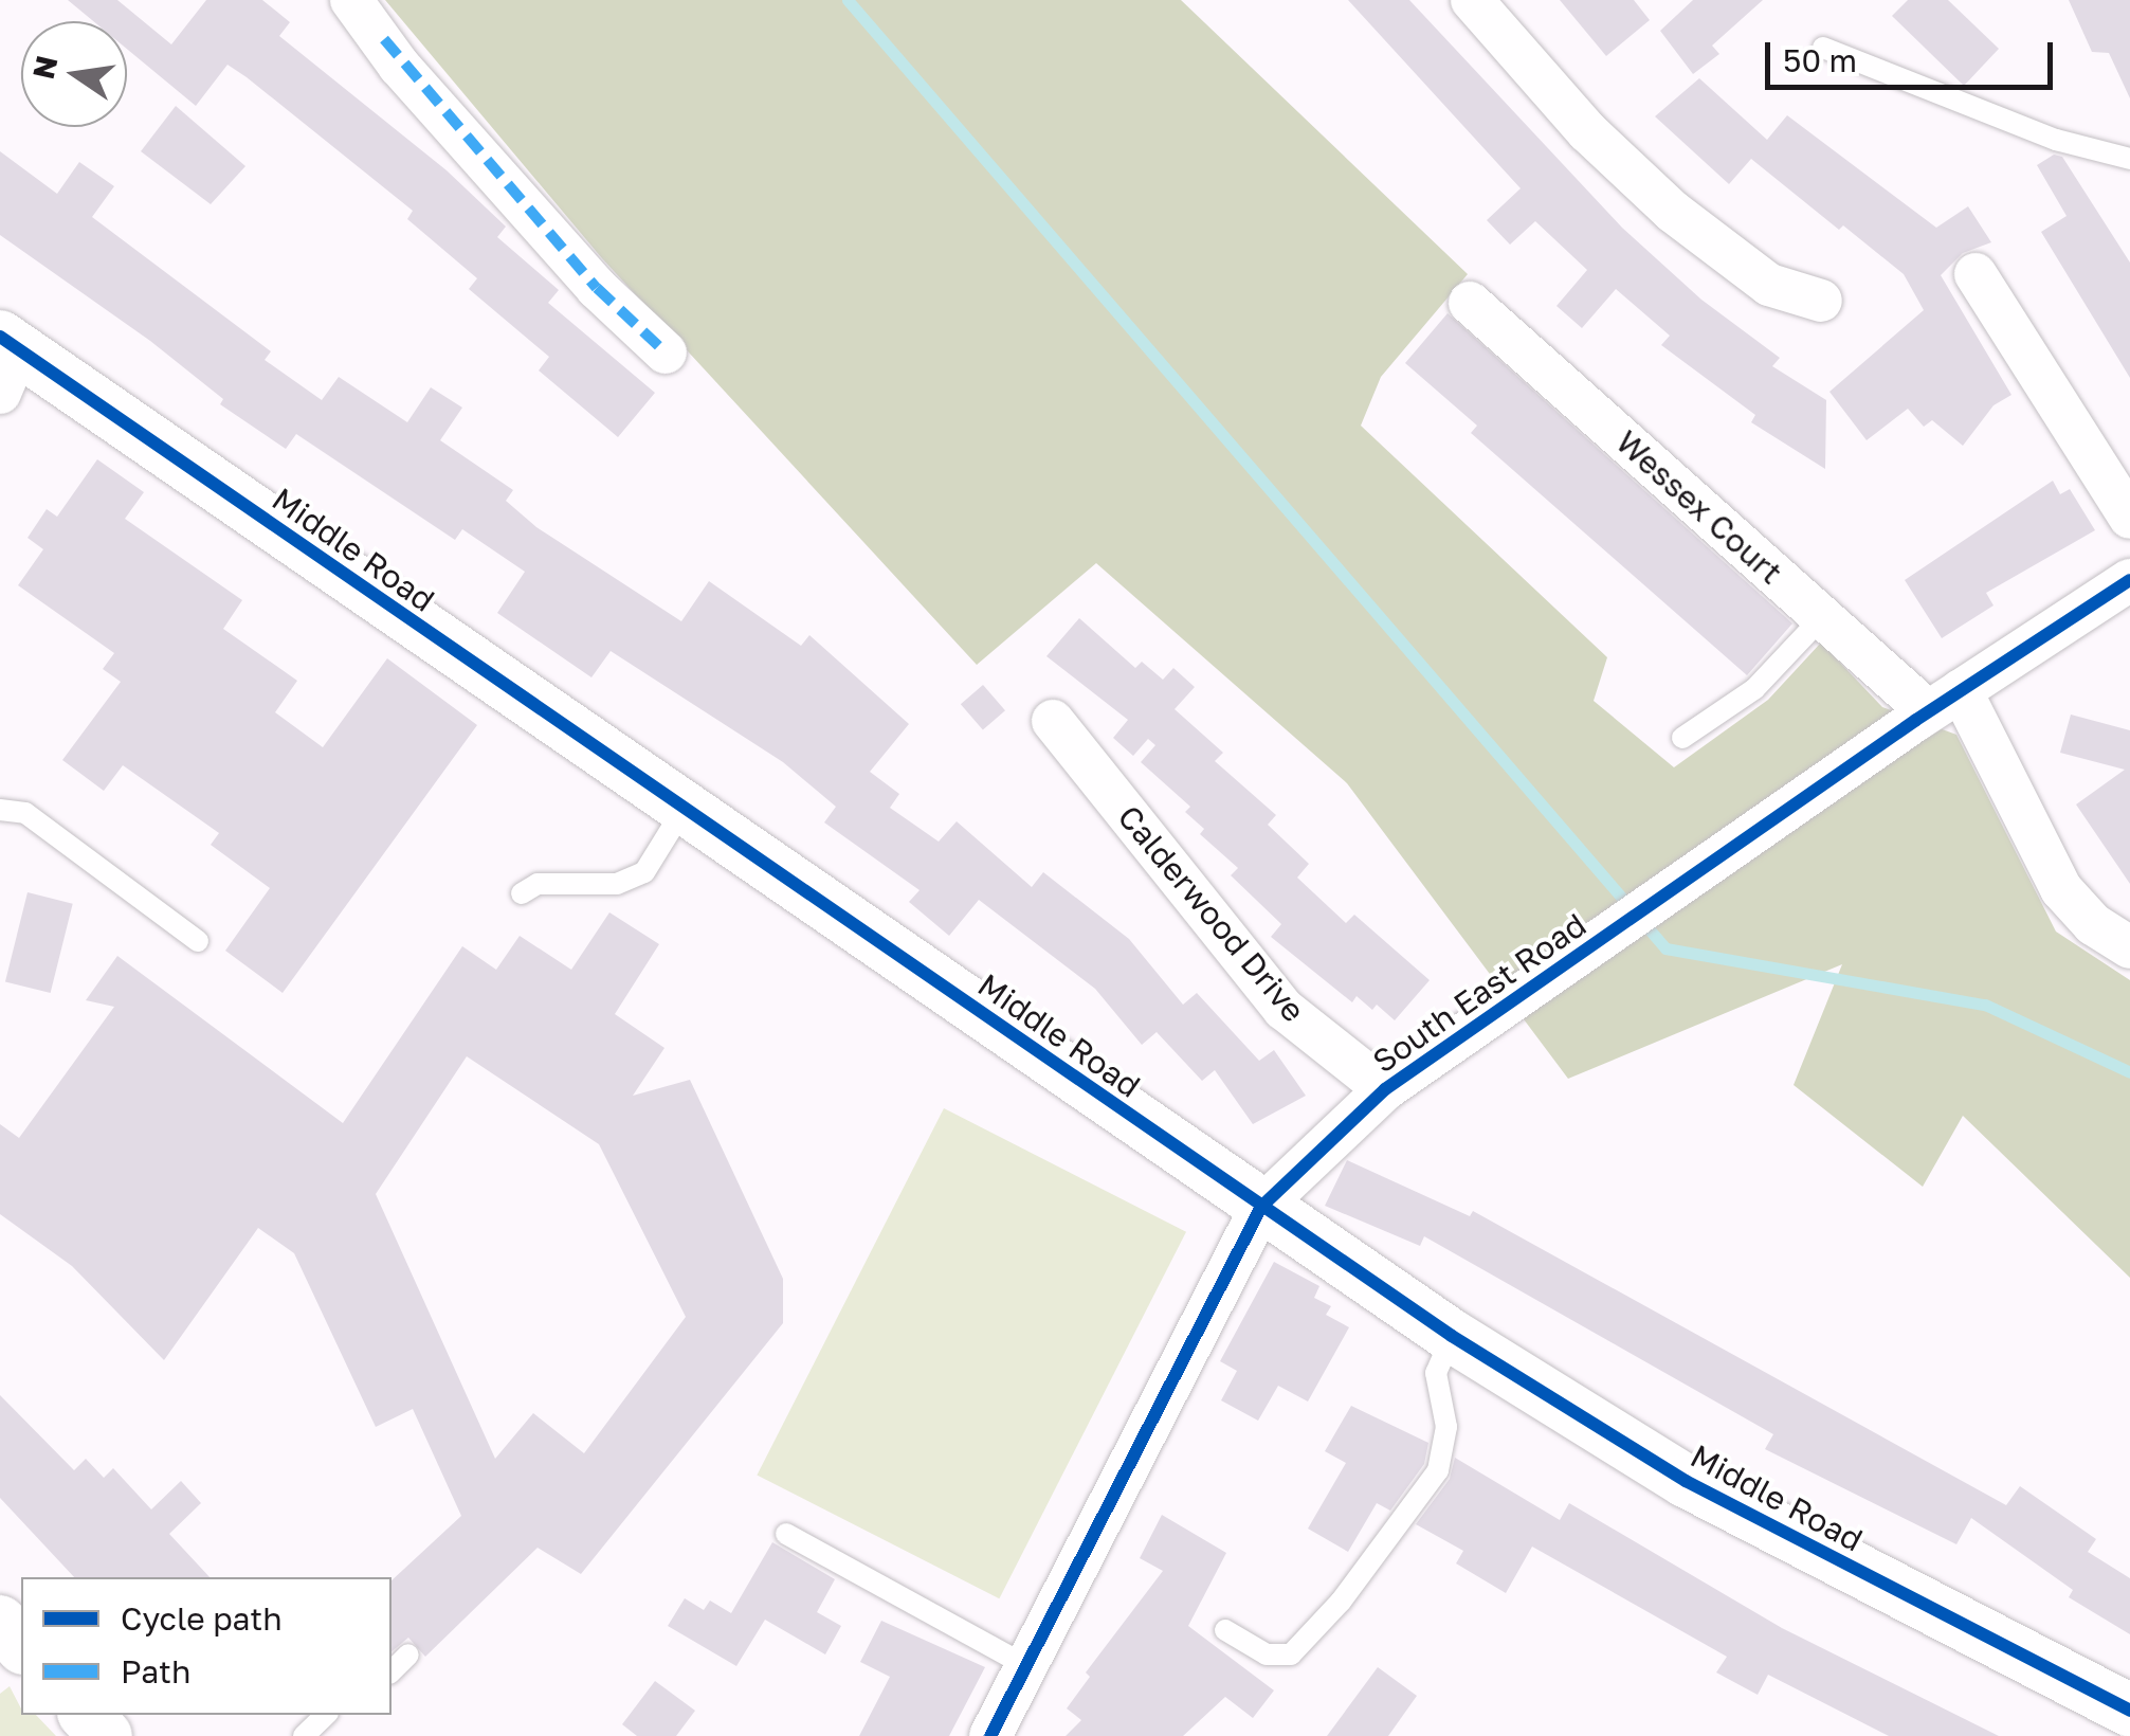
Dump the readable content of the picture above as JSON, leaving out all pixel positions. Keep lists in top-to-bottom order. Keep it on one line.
{"streets":{"street":["Wessex Court","Middle Road","Calderwood Drive","South East Road"]},"crossings":[["Wessex Court","South East Road"],["Middle Road","South East Road"],["Calderwood Drive","South East Road"]],"legend":["Cycle path","Path"],"scale_bar":"50 m","north":"left"}
